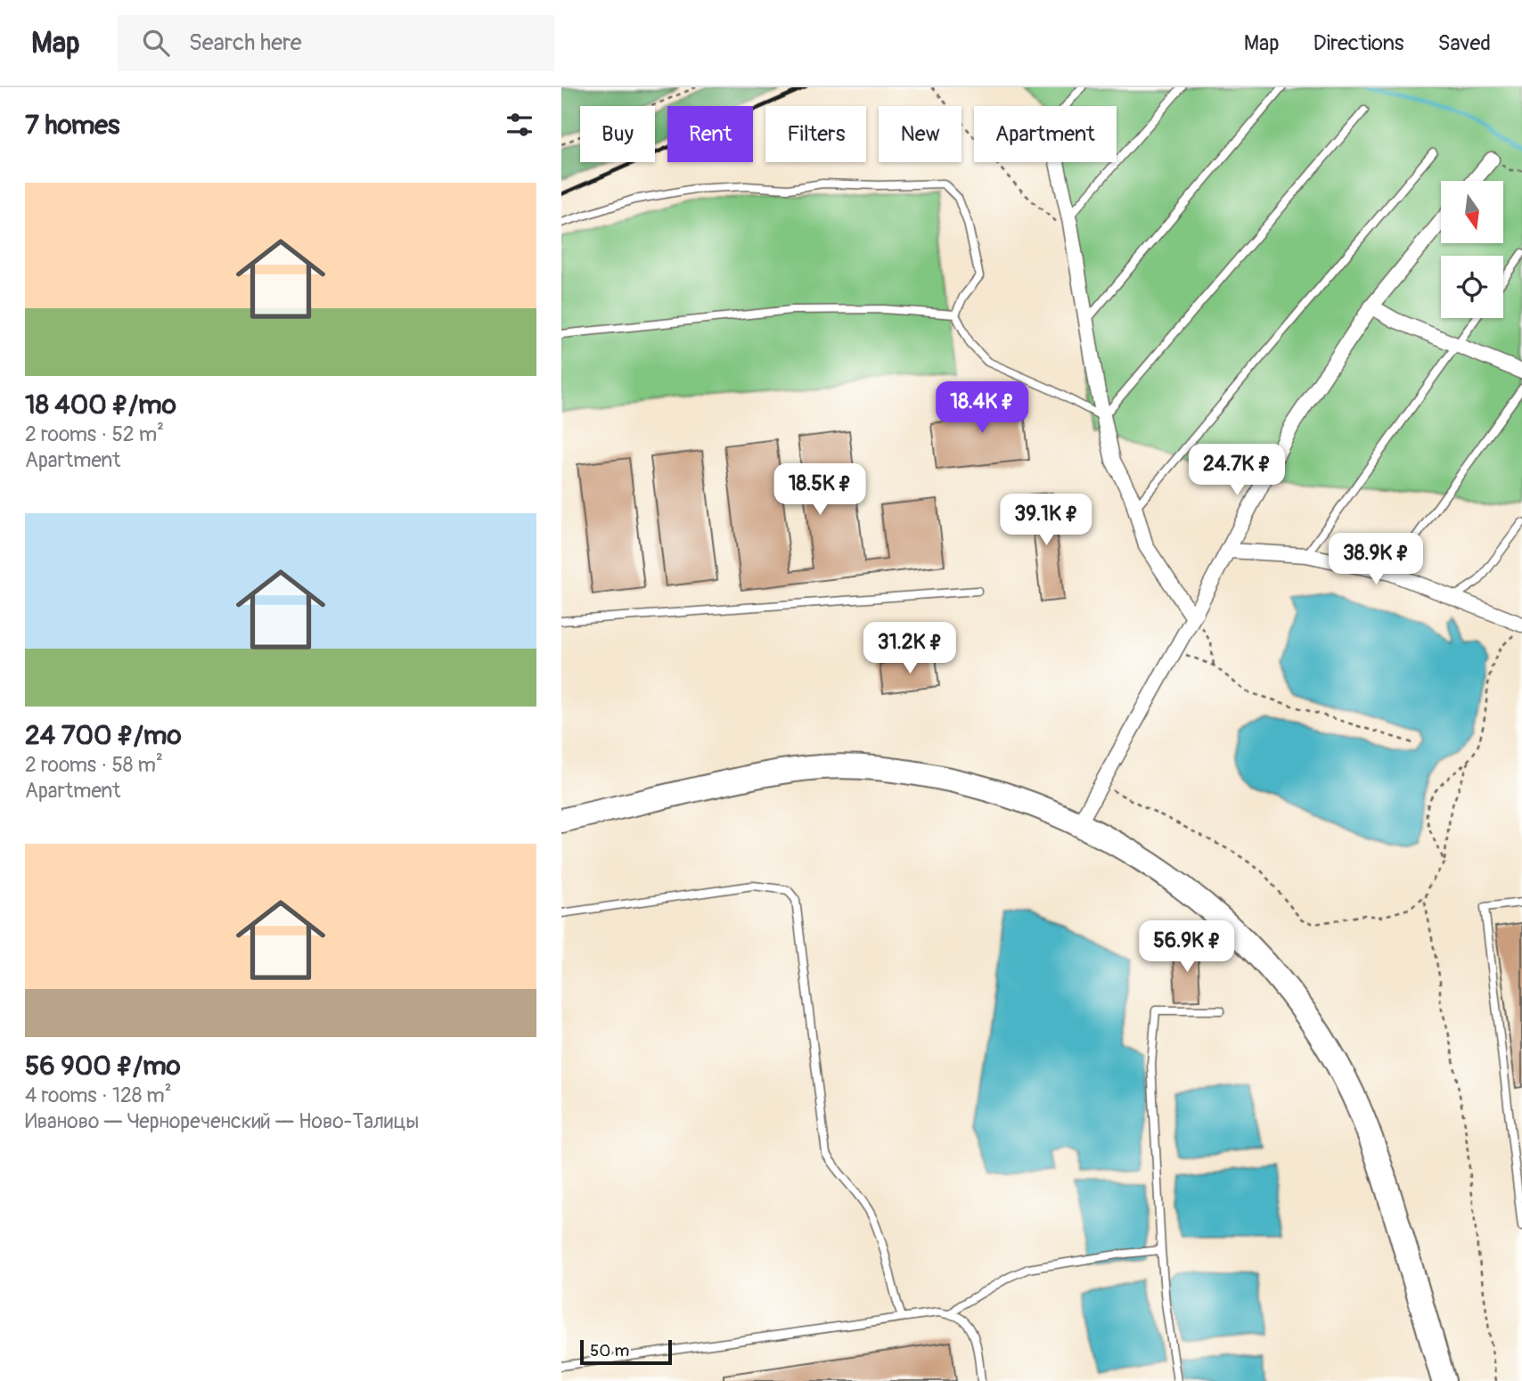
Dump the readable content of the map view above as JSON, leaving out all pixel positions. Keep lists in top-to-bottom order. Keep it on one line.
{"scale_bar":"50 m","north":"bottom","page":{"header":"Map","search":"Search here","nav":["Map","Directions","Saved"],"heading":"7 homes","chip":["Buy","Rent","Filters","New","Apartment"],"list":[{"name":"18 400 ₽/mo","note":"2 rooms · 52 m² · Apartment"},{"name":"24 700 ₽/mo","note":"2 rooms · 58 m² · Apartment"},{"name":"56 900 ₽/mo","note":"4 rooms · 128 m² · Иваново — Чернореченский — Ново-Талицы"}],"price":["18.4K ₽","24.7K ₽","18.5K ₽","39.1K ₽","38.9K ₽","31.2K ₽","56.9K ₽"],"scale":"50 m"}}
